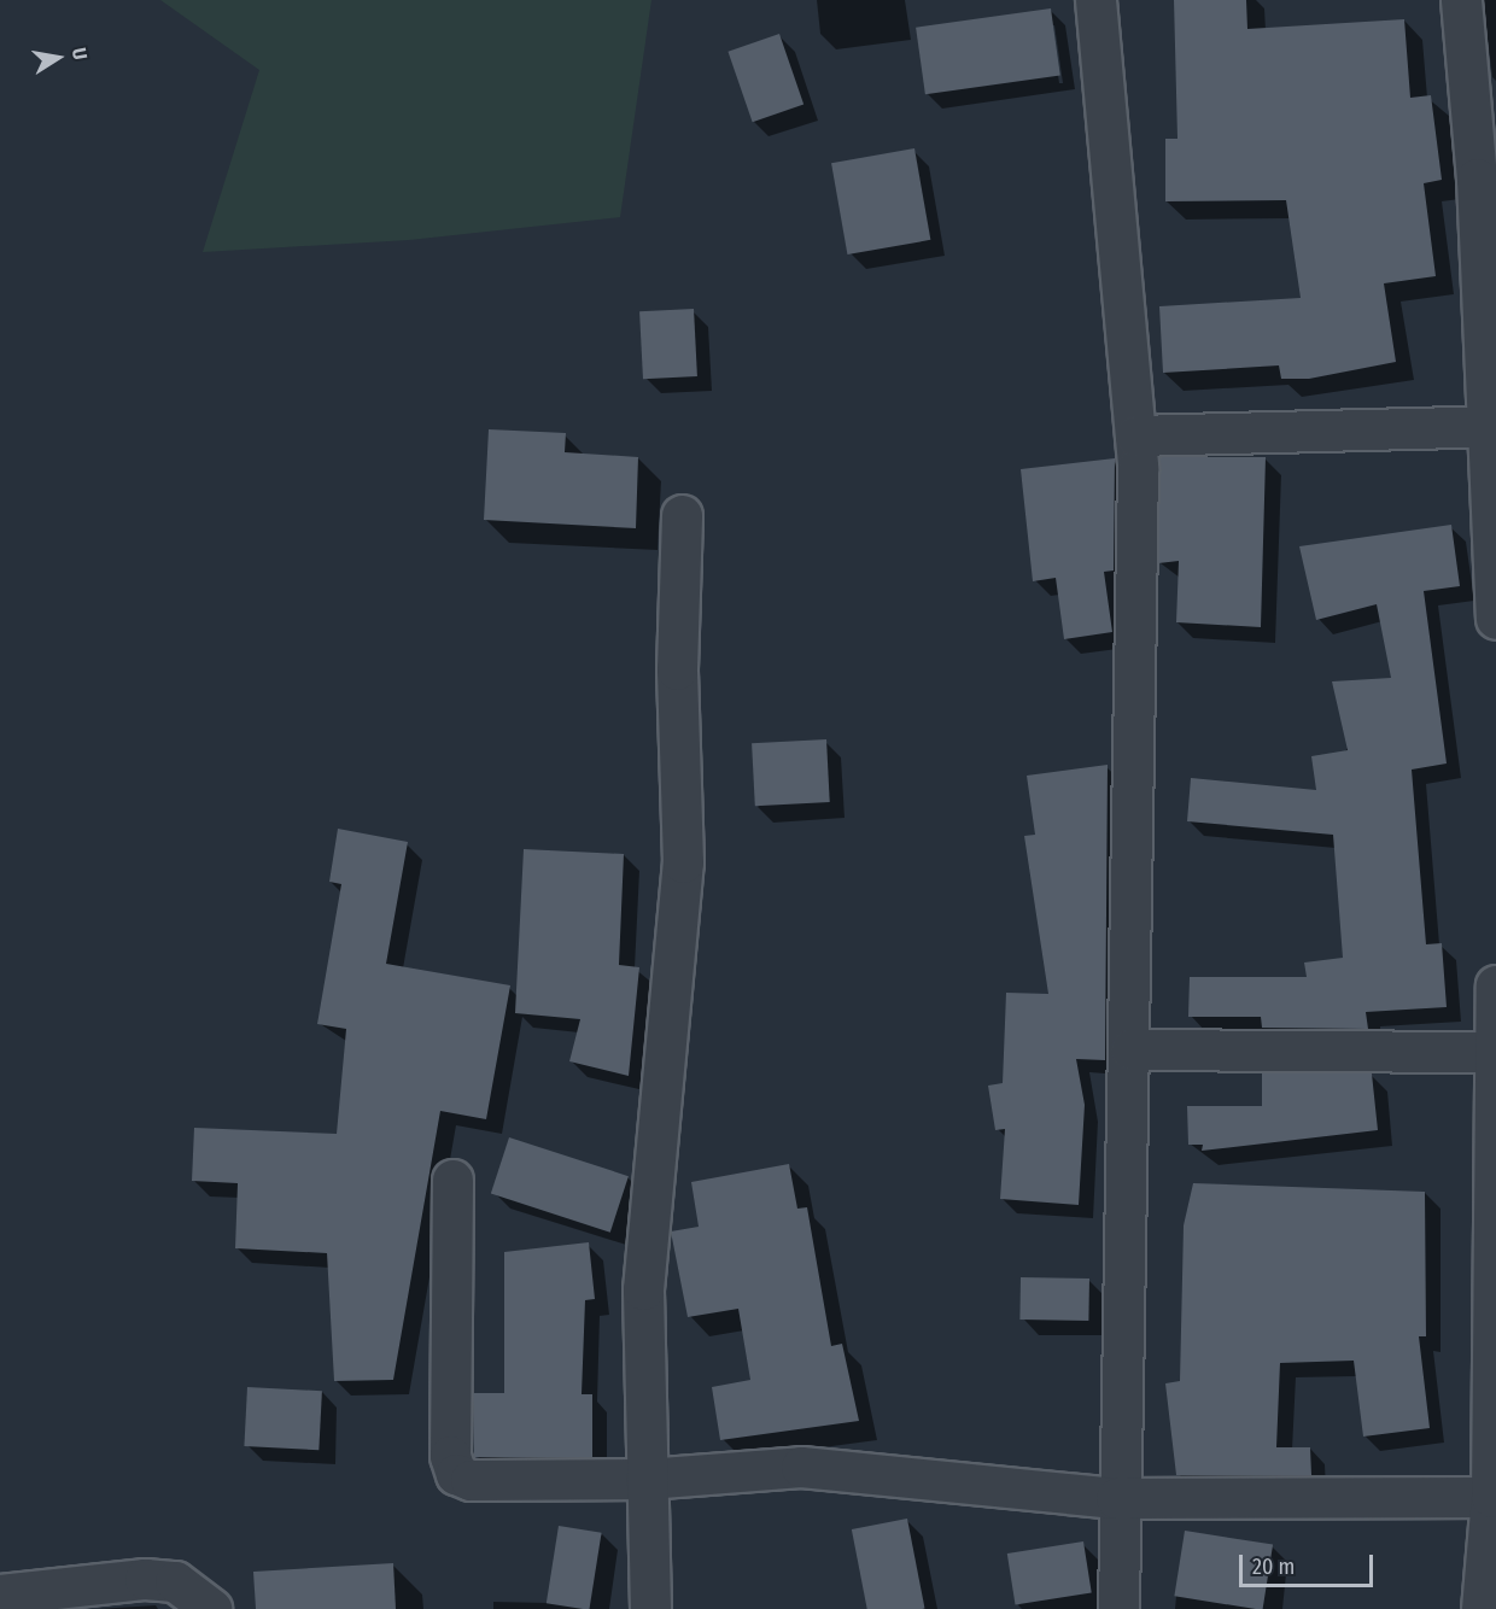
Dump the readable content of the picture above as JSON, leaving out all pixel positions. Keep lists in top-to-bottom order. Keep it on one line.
{"scale_bar":"20 m","north":"right"}
